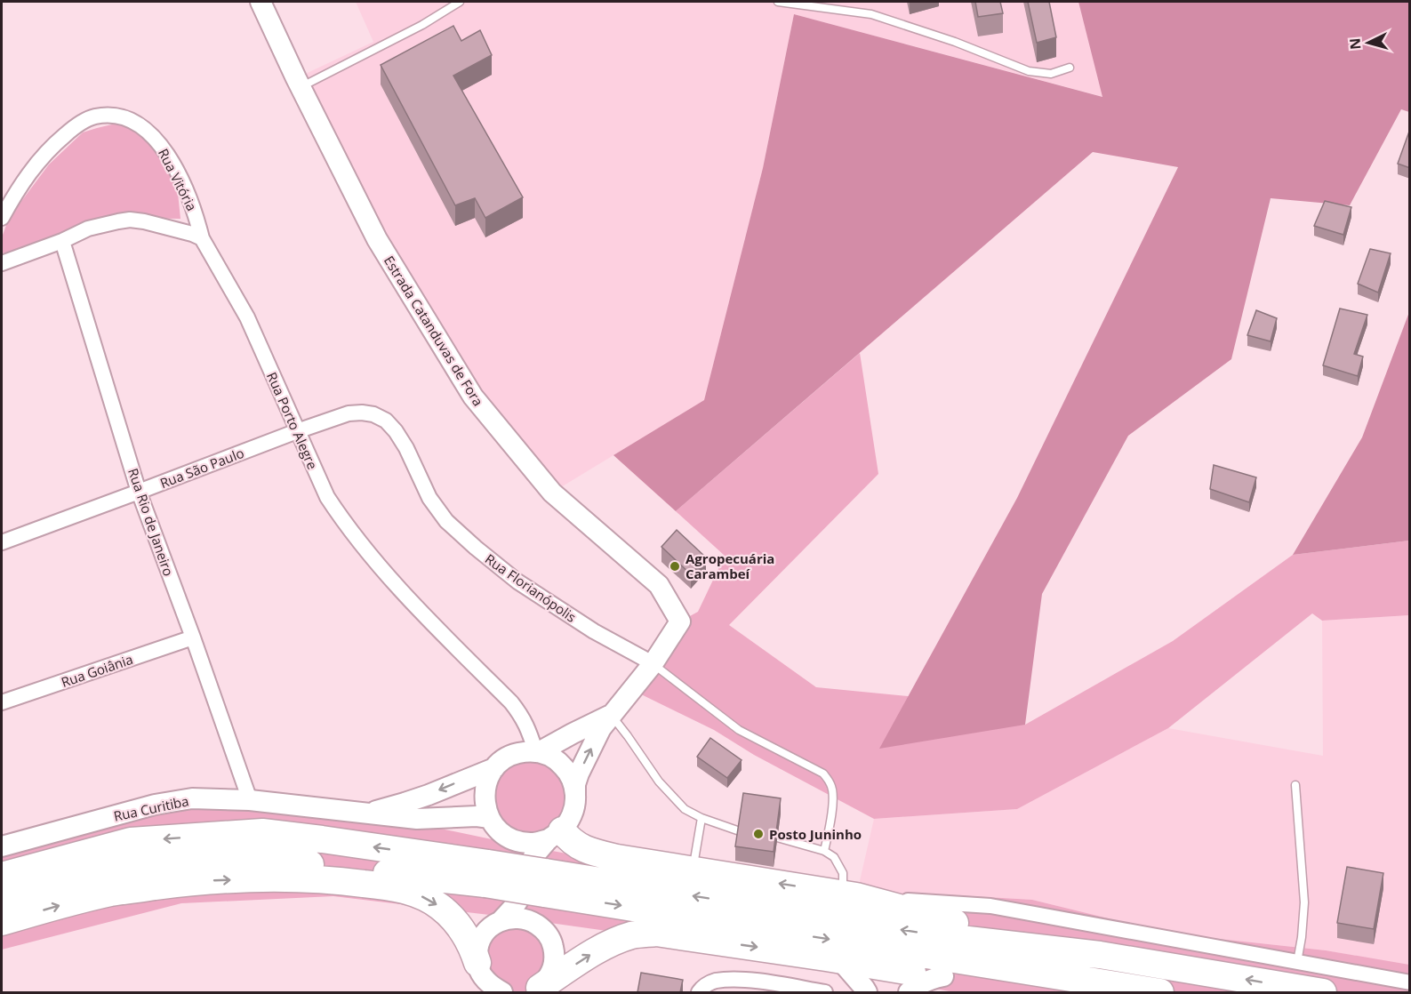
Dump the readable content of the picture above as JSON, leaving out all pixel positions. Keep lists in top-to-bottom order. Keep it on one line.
{"streets":{"main road":["Estrada Catanduvas de Fora","Rua Curitiba"],"street":["Rua Vitória","Rua Porto Alegre","Rua São Paulo","Rua Rio de Janeiro","Rua Florianópolis","Rua Goiânia"]},"crossings":[["Rua Vitória","Rua Porto Alegre"],["Estrada Catanduvas de Fora","Rua Porto Alegre"],["Estrada Catanduvas de Fora","Rua Florianópolis"],["Estrada Catanduvas de Fora","Rua Curitiba"],["Rua Porto Alegre","Rua São Paulo"],["Rua Porto Alegre","Rua Curitiba"],["Rua São Paulo","Rua Rio de Janeiro"],["Rua São Paulo","Rua Florianópolis"],["Rua Rio de Janeiro","Rua Goiânia"],["Rua Rio de Janeiro","Rua Curitiba"]],"places":["Agropecuária Carambeí","Posto Juninho"],"north":"left"}
